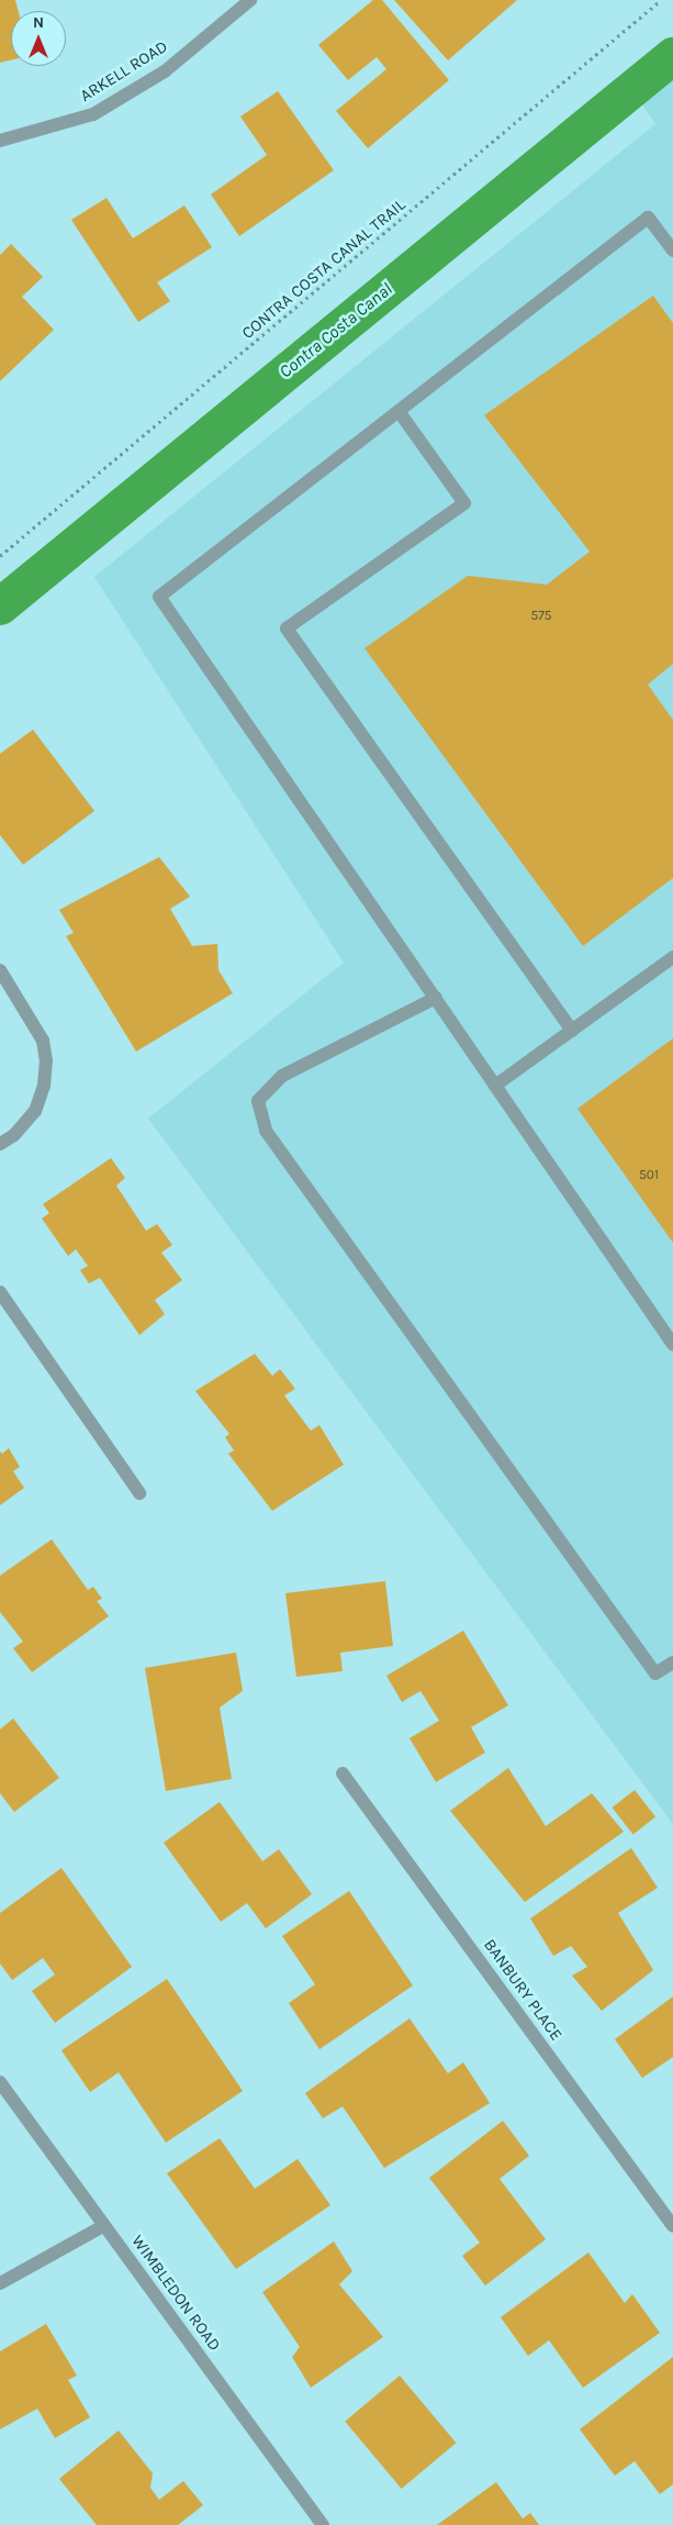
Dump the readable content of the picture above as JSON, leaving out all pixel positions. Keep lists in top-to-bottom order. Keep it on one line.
{"streets":{"street":["ARKELL ROAD","BANBURY PLACE","WIMBLEDON ROAD"],"path":["CONTRA COSTA CANAL TRAIL"]},"water":["Contra Costa Canal"],"house_numbers":["575","501"],"north":"top"}
